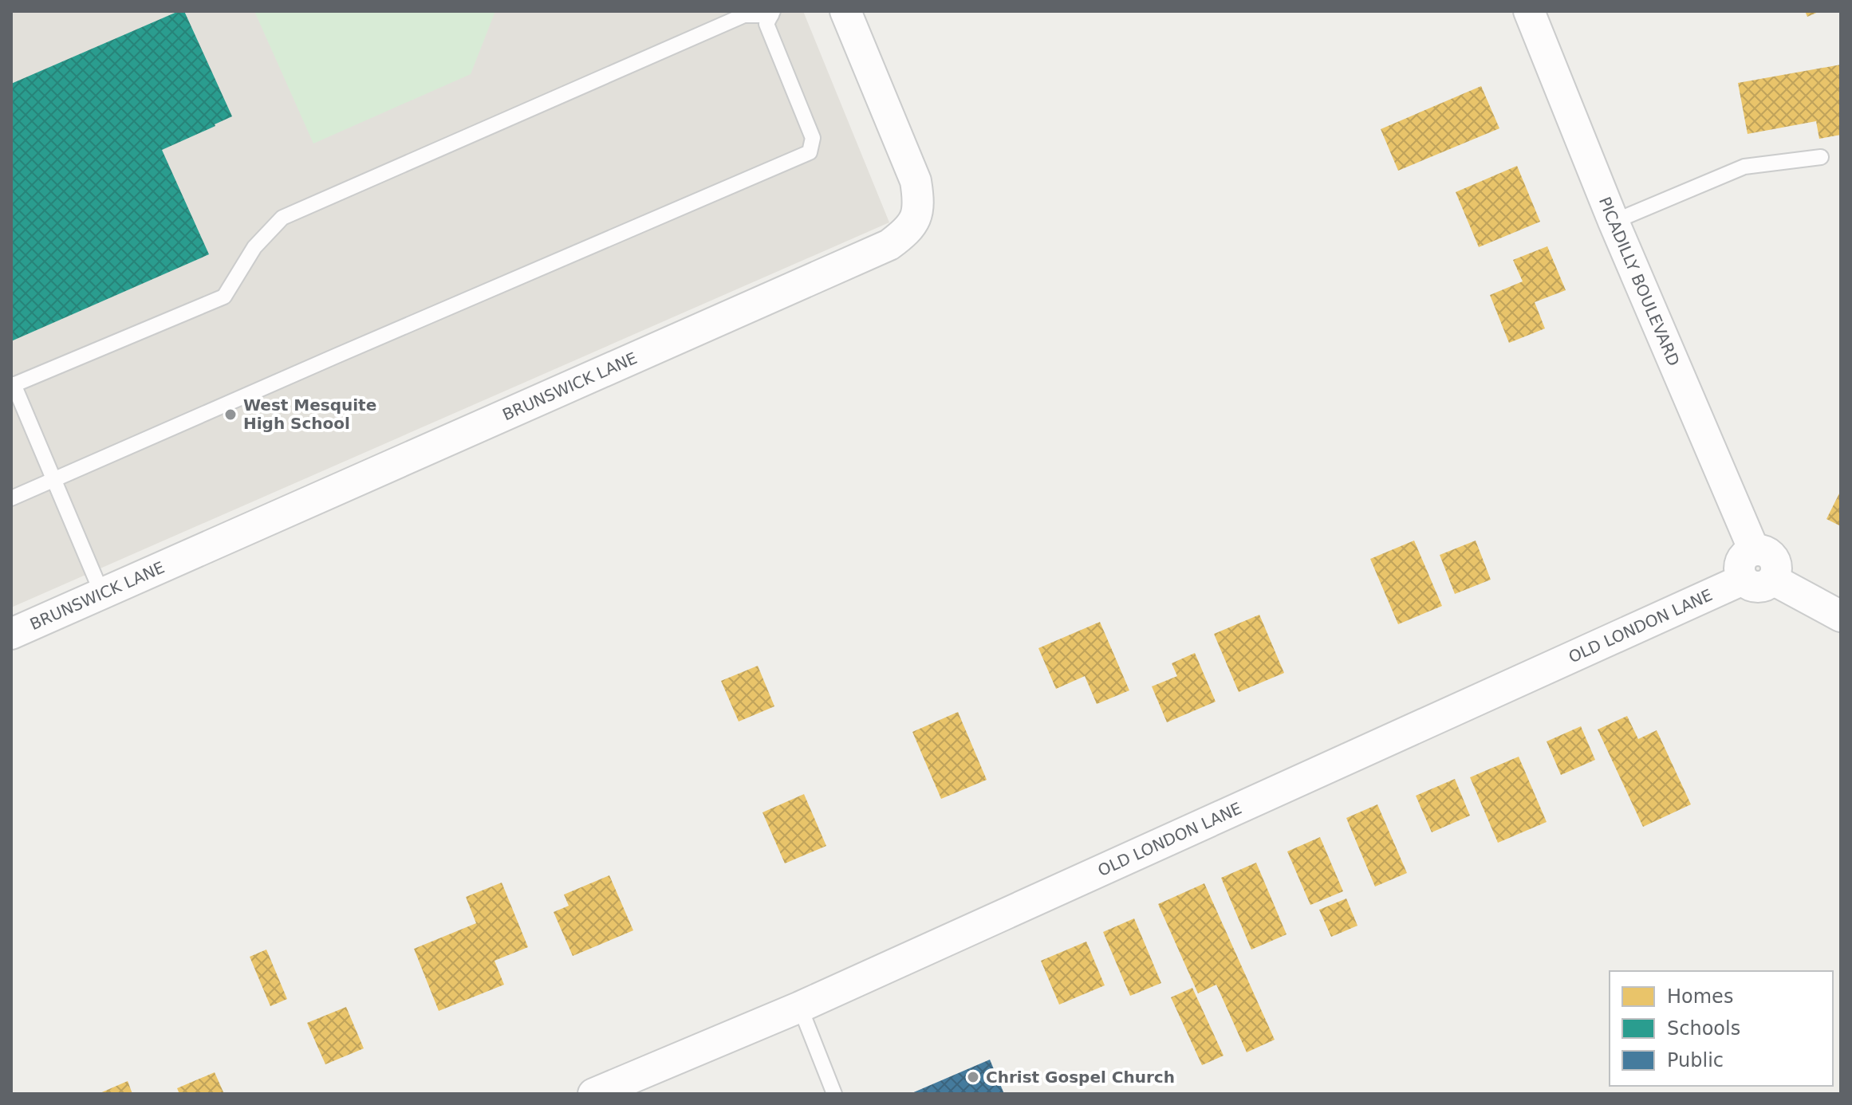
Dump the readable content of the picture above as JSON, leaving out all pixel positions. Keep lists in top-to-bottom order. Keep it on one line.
{"streets":{"street":["PICADILLY BOULEVARD","BRUNSWICK LANE","OLD LONDON LANE"]},"crossings":[["PICADILLY BOULEVARD","OLD LONDON LANE"]],"places":["West Mesquite High School","Christ Gospel Church"],"legend":["Homes","Schools","Public"]}
